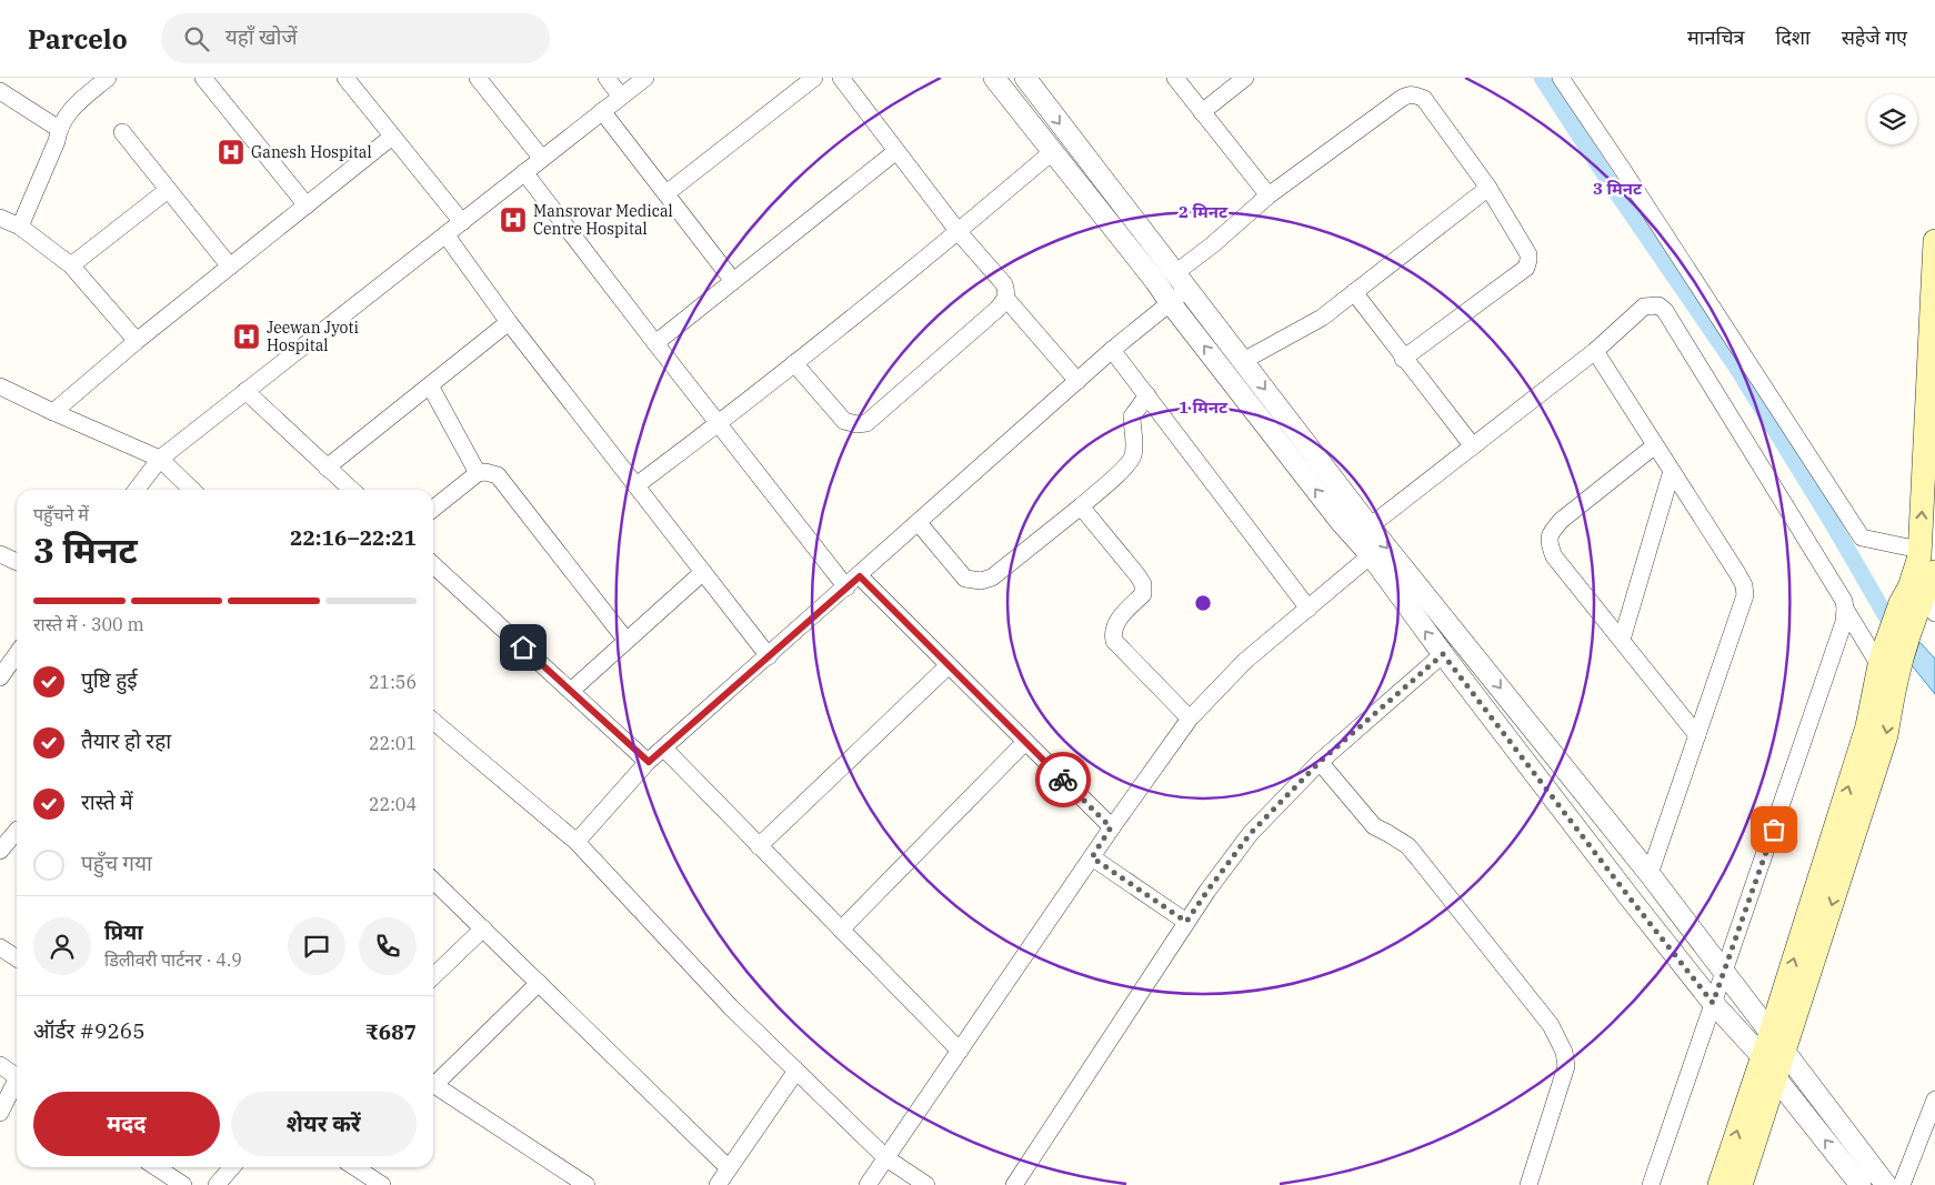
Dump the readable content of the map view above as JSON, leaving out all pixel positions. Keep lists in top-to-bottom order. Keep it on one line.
{"places":{"hospital":["Ganesh Hospital","Mansrovar Medical Centre Hospital","Jeewan Jyoti Hospital"]},"page":{"header":"Parcelo","search":"यहाँ खोजें","nav":["मानचित्र","दिशा","सहेजे गए"],"heading":["3 मिनट","पहुँचने में","22:16–22:21"],"panel":["प्रिया","डिलीवरी पार्टनर · 4.9","ऑर्डर #9265","₹687"],"bar":"रास्ते में · 300 m","list":[["पुष्टि हुई","21:56"],["तैयार हो रहा","22:01"],["रास्ते में","22:04"],"पहुँच गया"],"buttons":["मदद","शेयर करें"]},"rings":["3 मिनट","2 मिनट","1 मिनट"]}
